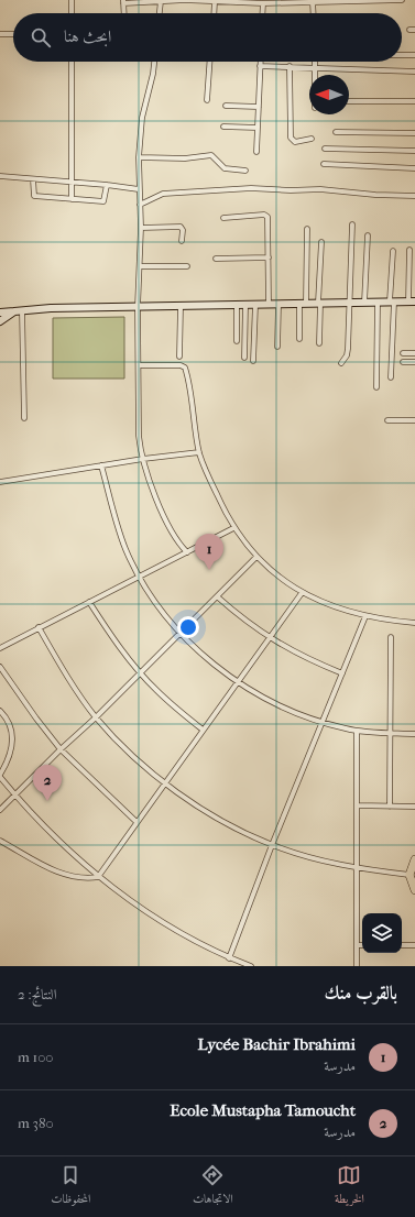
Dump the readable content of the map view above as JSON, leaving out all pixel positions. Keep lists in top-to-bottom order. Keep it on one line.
{"north":"left","page":{"search":"ابحث هنا","pins":["1","2"],"heading":["بالقرب منك","النتائج: 2"],"list":[{"mark":"1","name":"Lycée Bachir Ibrahimi","note":"مدرسة","value":"100 m"},{"mark":"2","name":"Ecole Mustapha Tamoucht","note":"مدرسة","value":"380 m"}],"nav":["الخريطة","الاتجاهات","المحفوظات"]}}
